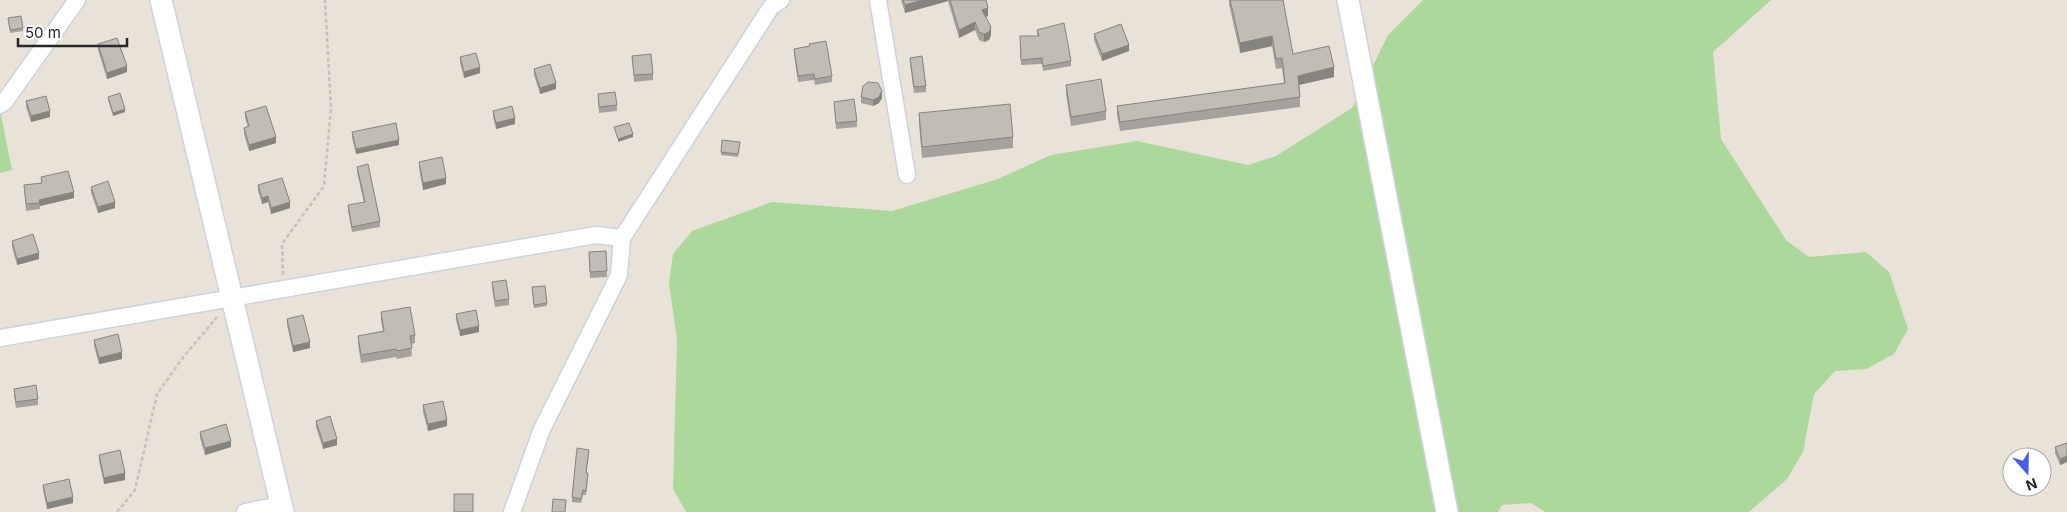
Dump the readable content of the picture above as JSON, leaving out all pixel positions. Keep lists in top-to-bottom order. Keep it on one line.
{"scale_bar":"50 m","north":"bottom"}
